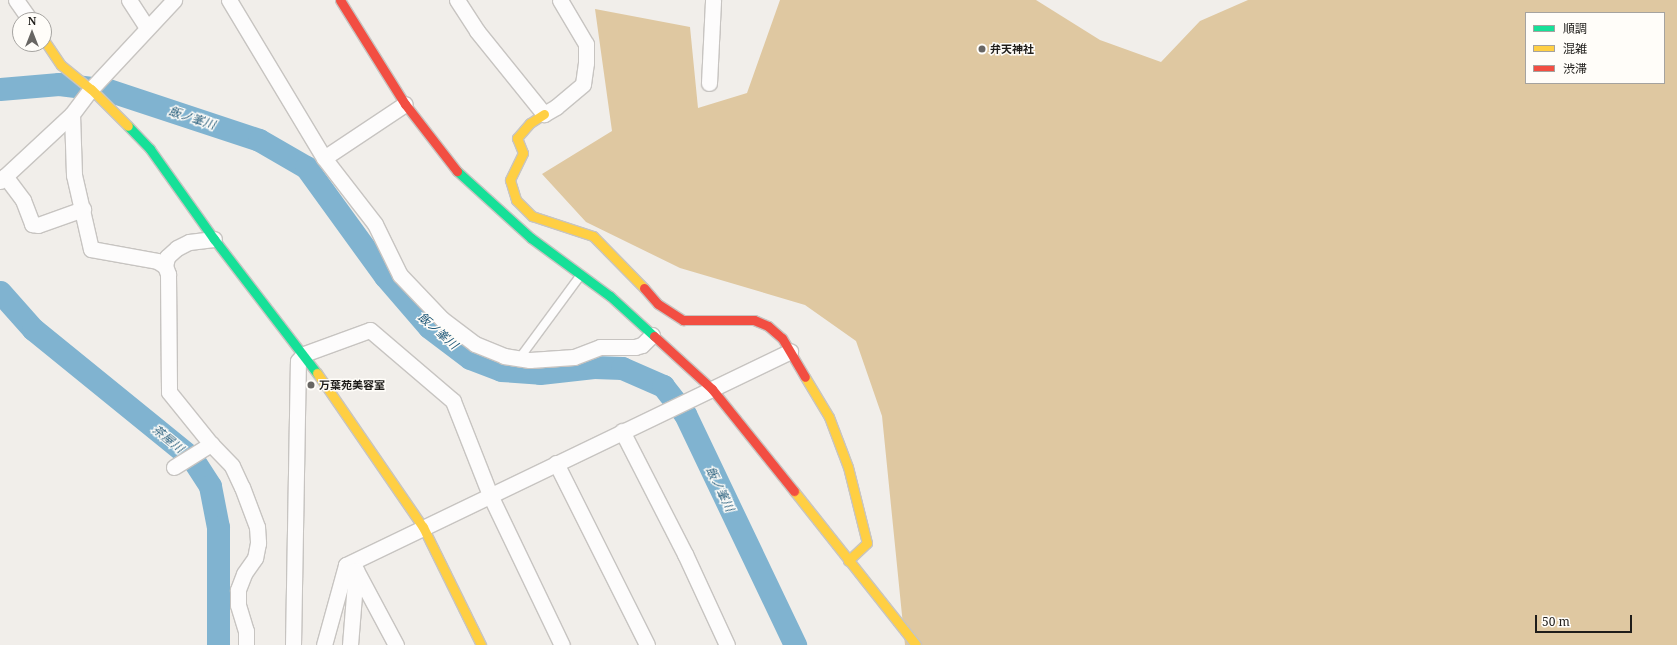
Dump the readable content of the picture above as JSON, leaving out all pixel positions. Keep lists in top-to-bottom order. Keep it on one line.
{"water":["飯ノ峯川","茶屋川"],"places":["弁天神社","万葉苑美容室"],"legend":["順調","混雑","渋滞"],"scale_bar":"50 m","north":"top"}
